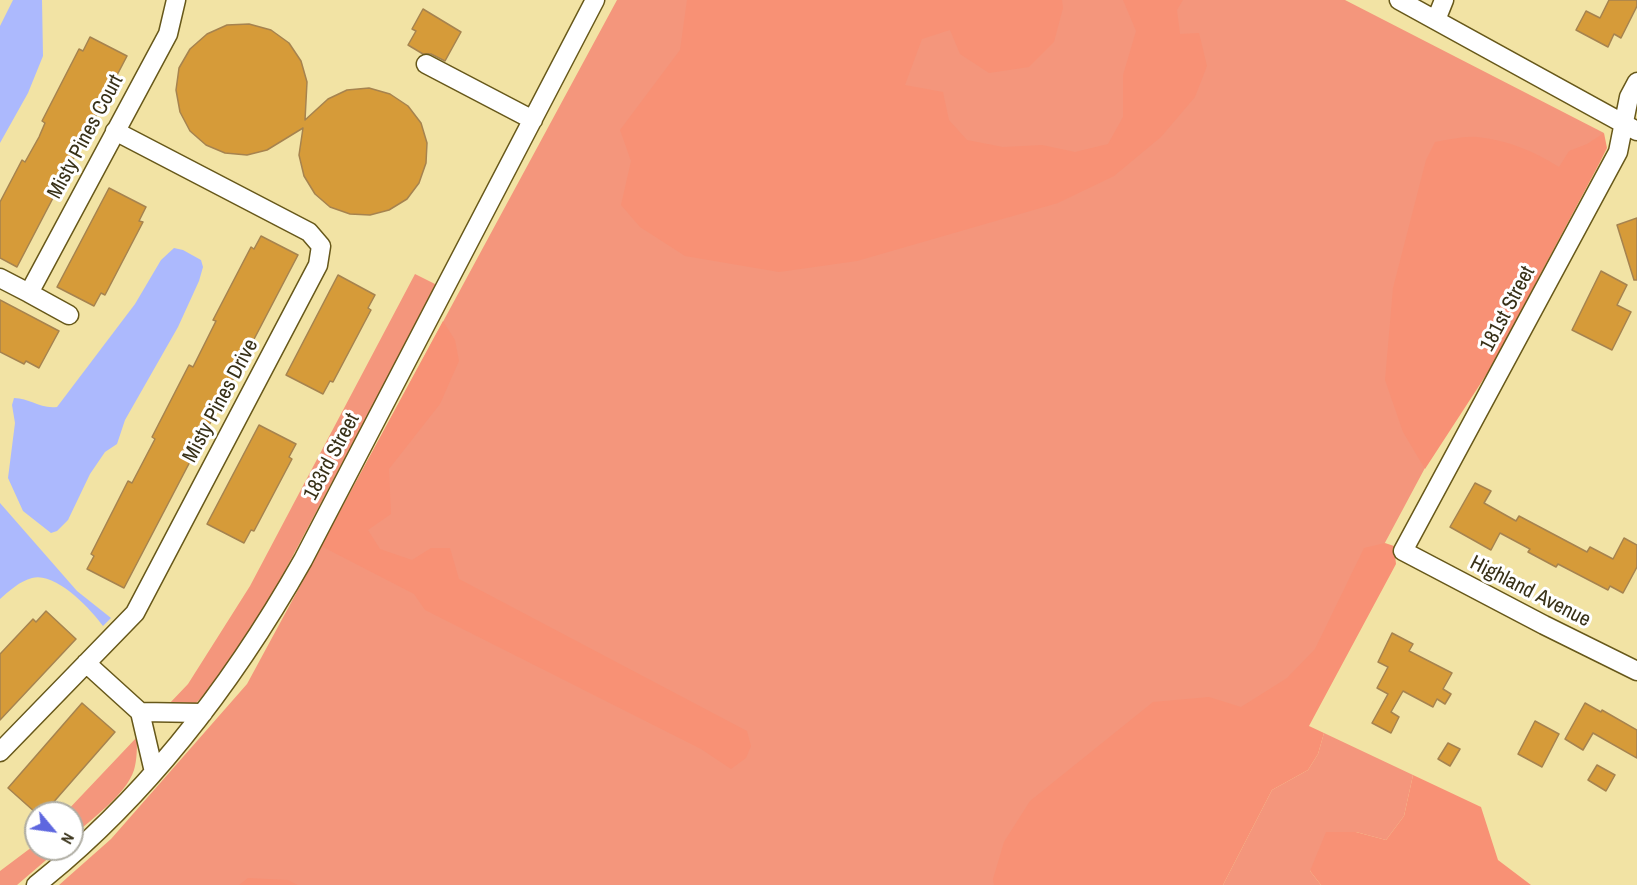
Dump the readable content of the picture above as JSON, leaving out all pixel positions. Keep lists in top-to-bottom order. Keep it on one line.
{"streets":{"street":["Misty Pines Court","181st Street","Misty Pines Drive","183rd Street","Highland Avenue"]},"crossings":[["Misty Pines Court","Misty Pines Drive"],["181st Street","Highland Avenue"]],"north":"bottom right"}
